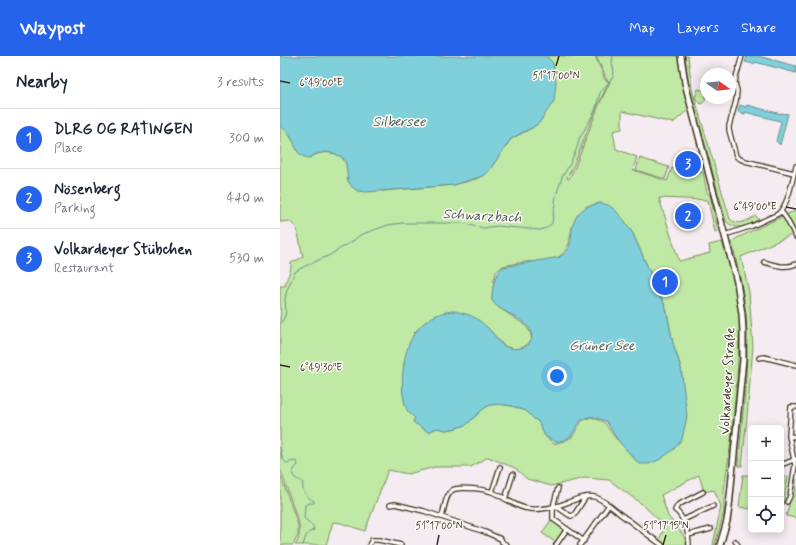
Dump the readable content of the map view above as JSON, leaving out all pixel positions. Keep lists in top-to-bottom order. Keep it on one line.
{"streets":{"main road":["Volkardeyer Straße"]},"water":["Silbersee","Schwarzbach","Grüner See"],"north":"right","page":{"header":"Waypost","nav":["Map","Layers","Share"],"heading":["Nearby","3 results"],"list":[{"mark":"1","name":"DLRG OG RATINGEN","note":"Place","value":"300 m"},{"mark":"2","name":"Nösenberg","note":"Parking","value":"440 m"},{"mark":"3","name":"Volkardeyer Stübchen","note":"Restaurant","value":"530 m"}],"pins":["3","2","1"],"map_buttons":["+","−"]},"coordinates":["51°17'00\"N","6°49'00\"E","6°49'30\"E","51°17'15\"N"]}
